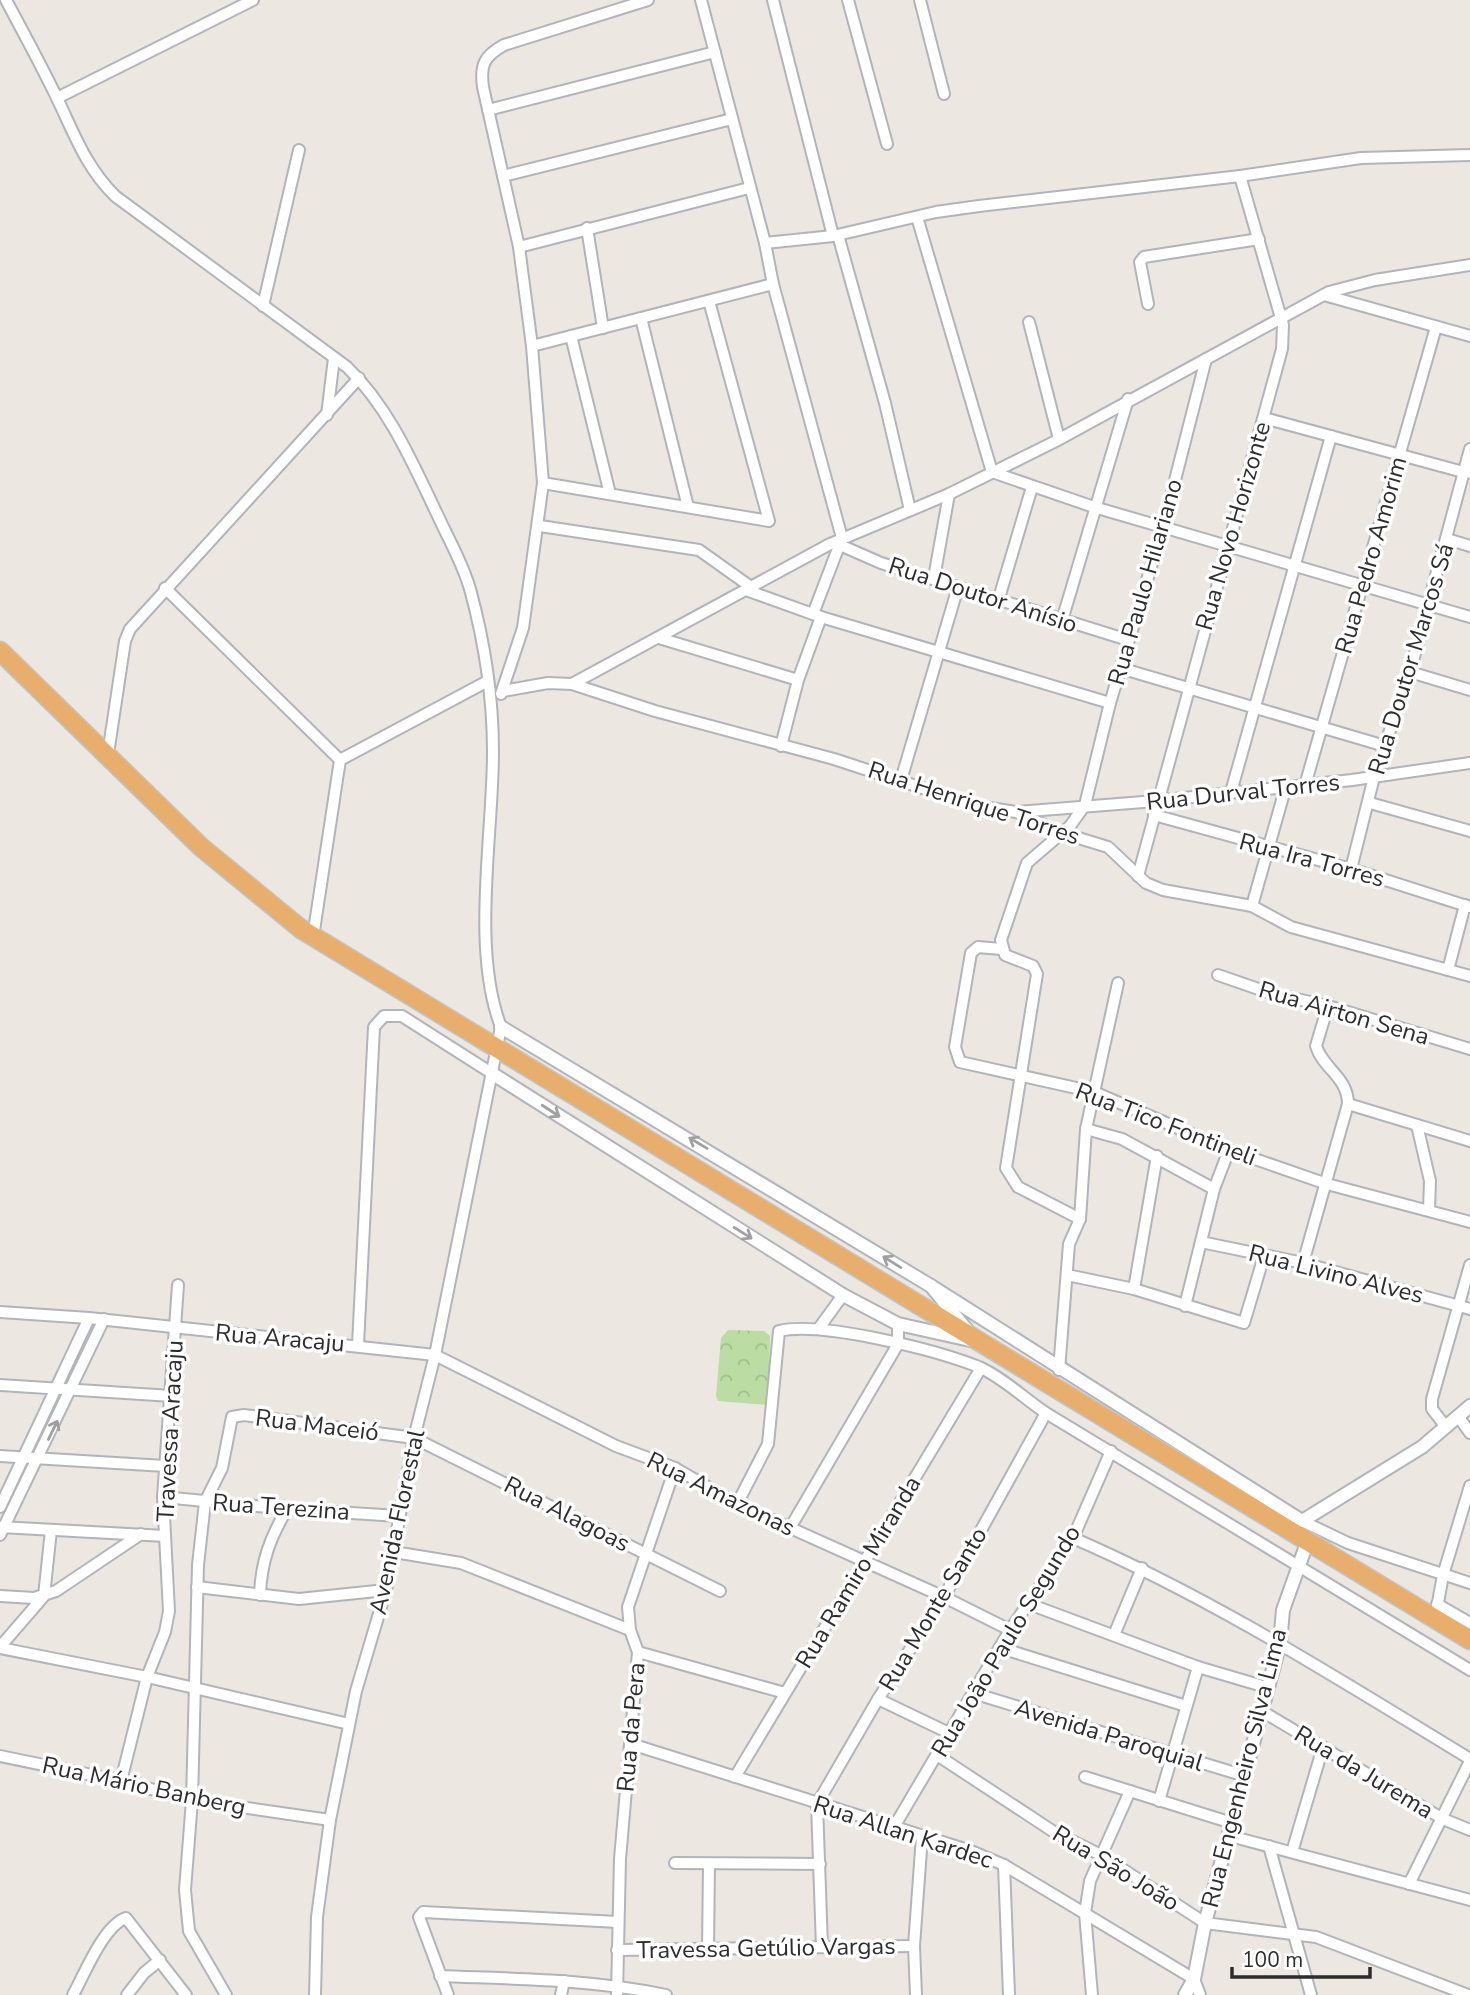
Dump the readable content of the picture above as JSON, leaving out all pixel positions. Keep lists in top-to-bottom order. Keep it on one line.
{"streets":{"street":["Rua Novo Horizonte","Rua Pedro Amorim","Rua Paulo Hilariano","Rua Doutor Anísio","Rua Doutor Marcos Sá","Rua Durval Torres","Rua Henrique Torres","Rua Ira Torres","Rua Airton Sena","Rua Tico Fontineli","Rua Livino Alves","Rua Aracaju","Rua Maceió","Travessa Aracaju","Rua Amazonas","Rua Terezina","Rua Alagoas","Avenida Florestal","Rua Ramiro Miranda","Rua Monte Santo","Rua João Paulo Segundo","Rua da Pera","Avenida Paroquial","Rua Engenheiro Silva Lima","Rua da Jurema","Rua Mário Banberg","Rua Allan Kardec","Rua São João","Travessa Getúlio Vargas"]},"crossings":[["Rua Novo Horizonte","Rua Durval Torres"],["Rua Novo Horizonte","Rua Henrique Torres"],["Rua Novo Horizonte","Rua Ira Torres"],["Rua Pedro Amorim","Rua Durval Torres"],["Rua Paulo Hilariano","Rua Doutor Anísio"],["Rua Paulo Hilariano","Rua Durval Torres"],["Rua Doutor Marcos Sá","Rua Durval Torres"],["Rua Doutor Marcos Sá","Rua Ira Torres"],["Rua Durval Torres","Rua Henrique Torres"],["Rua Aracaju","Travessa Aracaju"],["Rua Aracaju","Rua Amazonas"],["Rua Aracaju","Avenida Florestal"],["Rua Maceió","Rua Terezina"],["Rua Maceió","Rua Alagoas"],["Rua Maceió","Avenida Florestal"],["Travessa Aracaju","Rua Terezina"],["Travessa Aracaju","Rua Mário Banberg"],["Rua Amazonas","Avenida Florestal"],["Rua Amazonas","Rua Ramiro Miranda"],["Rua Amazonas","Rua Monte Santo"],["Rua Amazonas","Rua João Paulo Segundo"],["Rua Amazonas","Rua da Pera"],["Rua Terezina","Avenida Florestal"],["Rua Alagoas","Avenida Florestal"],["Rua Alagoas","Rua da Pera"],["Avenida Florestal","Rua Mário Banberg"],["Rua Ramiro Miranda","Rua Allan Kardec"],["Rua Monte Santo","Rua Allan Kardec"],["Rua João Paulo Segundo","Avenida Paroquial"],["Rua João Paulo Segundo","Rua Allan Kardec"],["Rua João Paulo Segundo","Rua São João"],["Rua da Pera","Rua Allan Kardec"],["Rua da Pera","Travessa Getúlio Vargas"],["Avenida Paroquial","Rua Engenheiro Silva Lima"],["Rua Engenheiro Silva Lima","Rua da Jurema"],["Rua Engenheiro Silva Lima","Rua Allan Kardec"],["Rua Engenheiro Silva Lima","Rua São João"]],"scale_bar":"100 m"}
